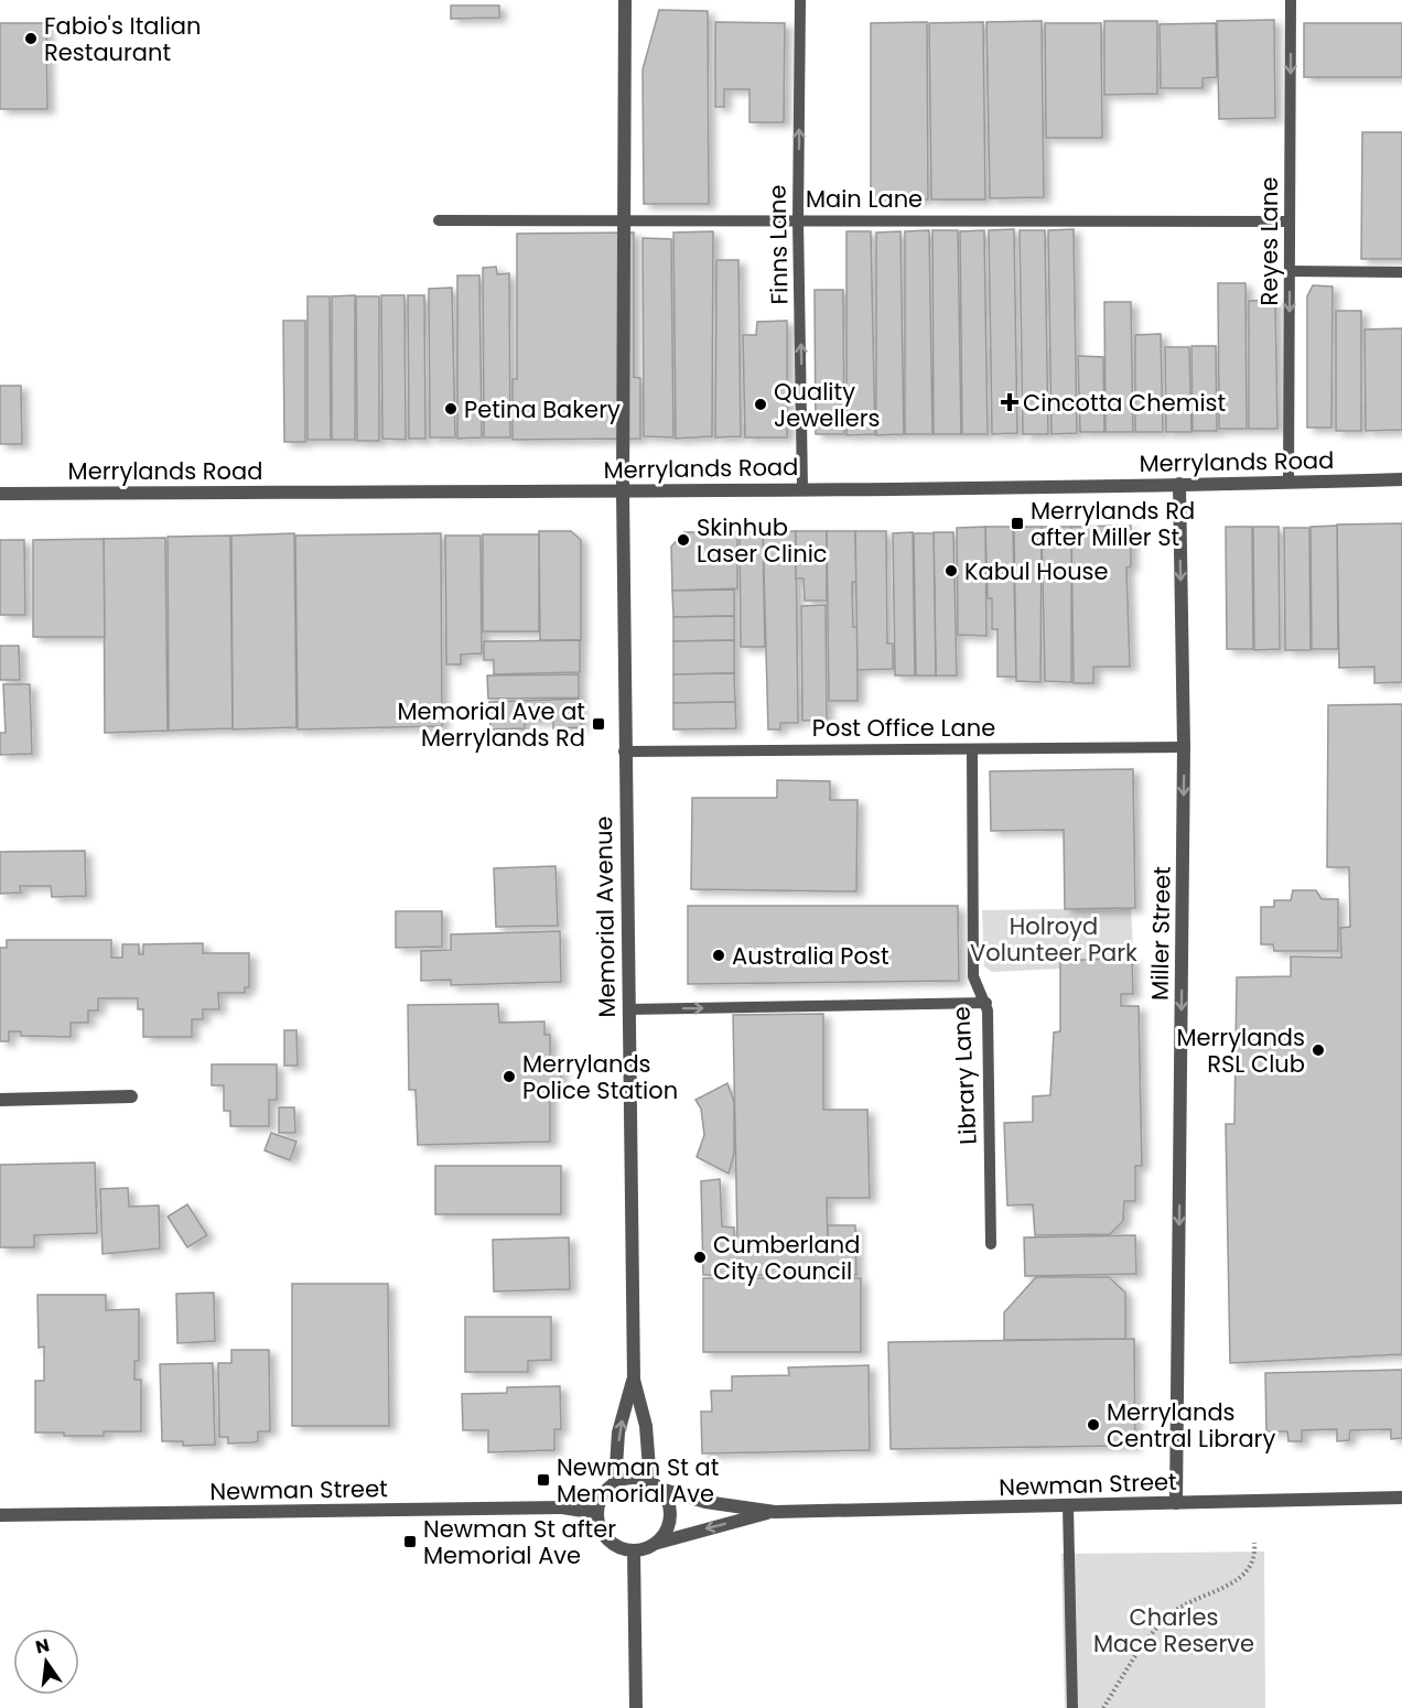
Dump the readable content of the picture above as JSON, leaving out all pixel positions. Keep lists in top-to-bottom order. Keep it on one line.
{"streets":{"street":["Merrylands Road","Memorial Avenue","Miller Street","Newman Street"],"lane":["Main Lane","Reyes Lane","Finns Lane","Post Office Lane","Library Lane"]},"crossings":[["Main Lane","Reyes Lane"],["Main Lane","Finns Lane"],["Main Lane","Memorial Avenue"],["Reyes Lane","Merrylands Road"],["Finns Lane","Merrylands Road"],["Merrylands Road","Memorial Avenue"],["Merrylands Road","Miller Street"],["Post Office Lane","Memorial Avenue"],["Post Office Lane","Miller Street"],["Post Office Lane","Library Lane"],["Memorial Avenue","Newman Street"],["Miller Street","Newman Street"]],"one_way":["Reyes Lane","Finns Lane","Miller Street"],"parks":["Holroyd Volunteer Park","Charles Mace Reserve"],"places":{"other":["Fabio's Italian Restaurant","Quality Jewellers","Petina Bakery","Skinhub Laser Clinic","Kabul House","Australia Post","Merrylands RSL Club","Merrylands Police Station","Cumberland City Council","Merrylands Central Library"],"health":["Cincotta Chemist"],"transit":["Merrylands Rd after Miller St","Memorial Ave at Merrylands Rd","Newman St at Memorial Ave","Newman St after Memorial Ave"]},"north":"top"}
